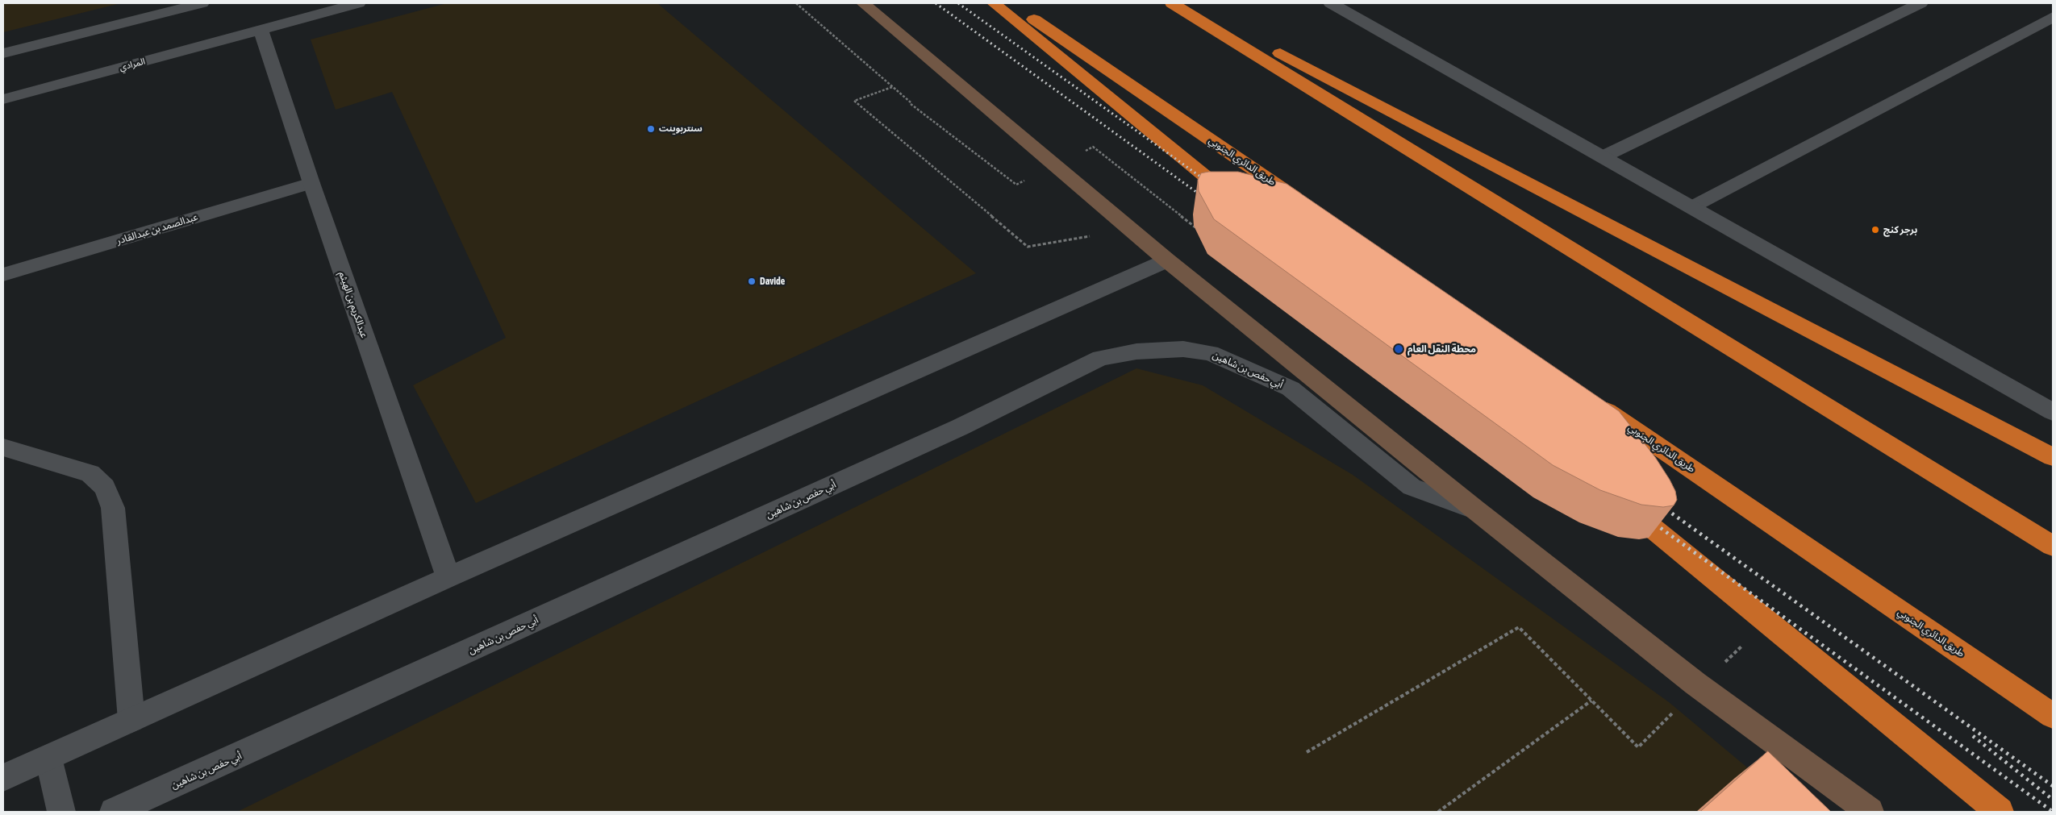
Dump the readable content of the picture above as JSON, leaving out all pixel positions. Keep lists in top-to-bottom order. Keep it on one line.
{"streets":{"highway":["طريق الدائري الجنوبي"],"street":["المرادي","عبدالصمد بن عبدالقادر","عبدالكريم بن الهيثم","أبي حفص بن شاهين"]},"crossings":[["المرادي","عبدالكريم بن الهيثم"],["عبدالصمد بن عبدالقادر","عبدالكريم بن الهيثم"]],"places":["سنتربوينت","برجر كنج","Davide","محطة النقل العام"]}
